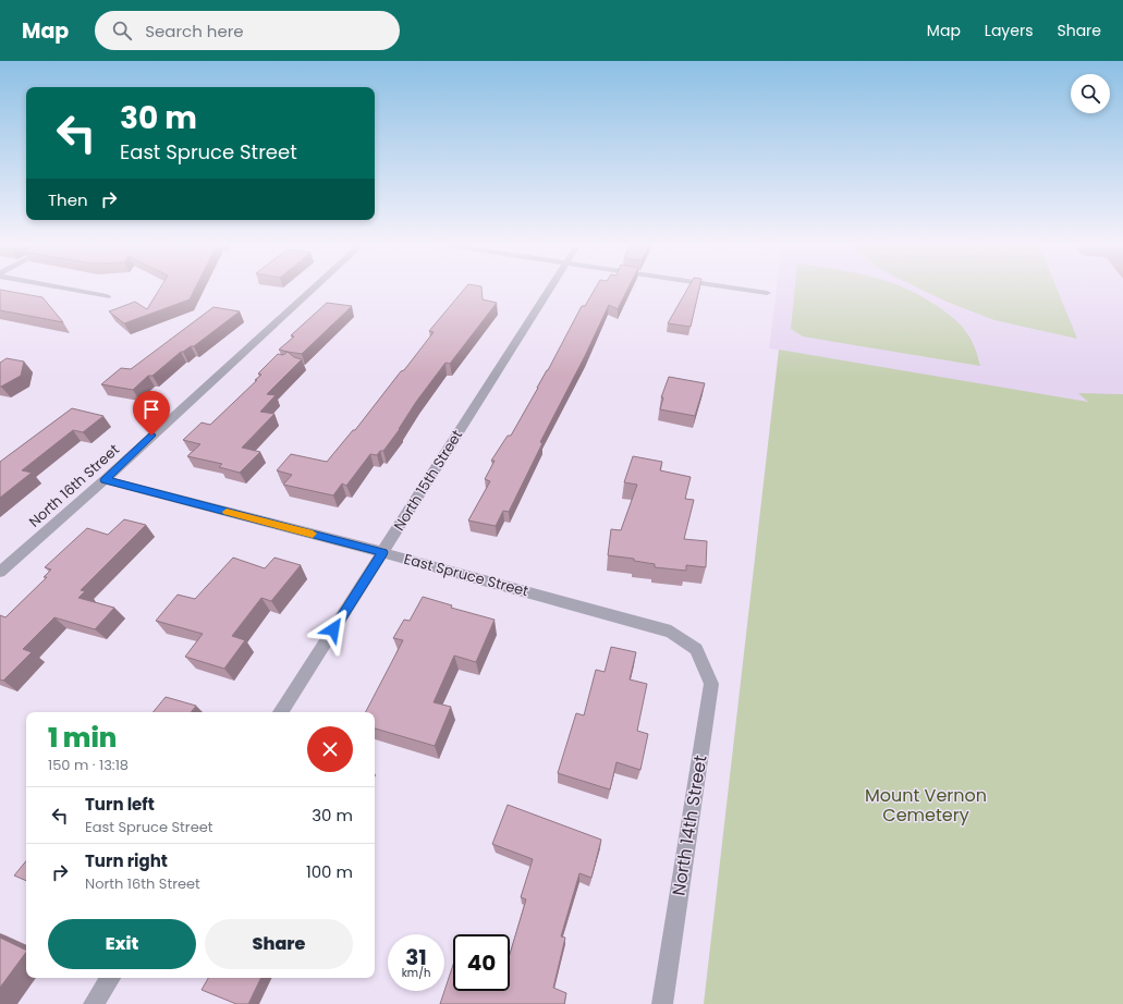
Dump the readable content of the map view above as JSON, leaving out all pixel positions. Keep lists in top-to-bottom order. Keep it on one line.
{"streets":{"street":["North 15th Street","North 16th Street","East Spruce Street","North 14th Street"]},"crossings":[["North 15th Street","East Spruce Street"],["North 16th Street","East Spruce Street"],["East Spruce Street","North 14th Street"]],"parks":["Mount Vernon Cemetery"],"page":{"header":"Map","search":"Search here","nav":["Map","Layers","Share"],"turn":["30 m","East Spruce Street"],"then":"Then","heading":["1 min","150 m · 13:18"],"list":[{"name":"Turn left","note":"East Spruce Street","value":"30 m"},{"name":"Turn right","note":"North 16th Street","value":"100 m"}],"buttons":["Exit","Share"],"speed":"31 km/h","limit":"40"}}
